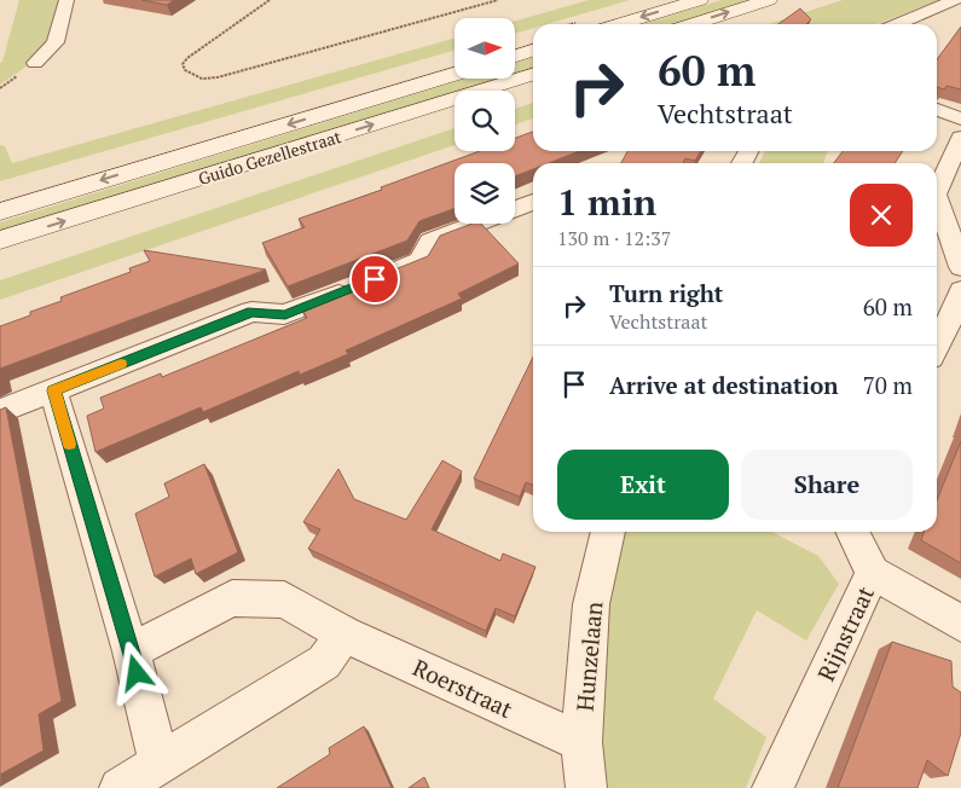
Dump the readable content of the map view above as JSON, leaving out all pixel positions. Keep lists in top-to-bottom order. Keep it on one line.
{"streets":{"main road":["Guido Gezellestraat"],"street":["Rijnstraat","Hunzelaan","Roerstraat"]},"crossings":[["Hunzelaan","Roerstraat"]],"north":"right","page":{"turn":["60 m","Vechtstraat"],"heading":["1 min","130 m · 12:37"],"list":[{"name":"Turn right","note":"Vechtstraat","value":"60 m"},{"name":"Arrive at destination","value":"70 m"}],"buttons":["Exit","Share"]}}
